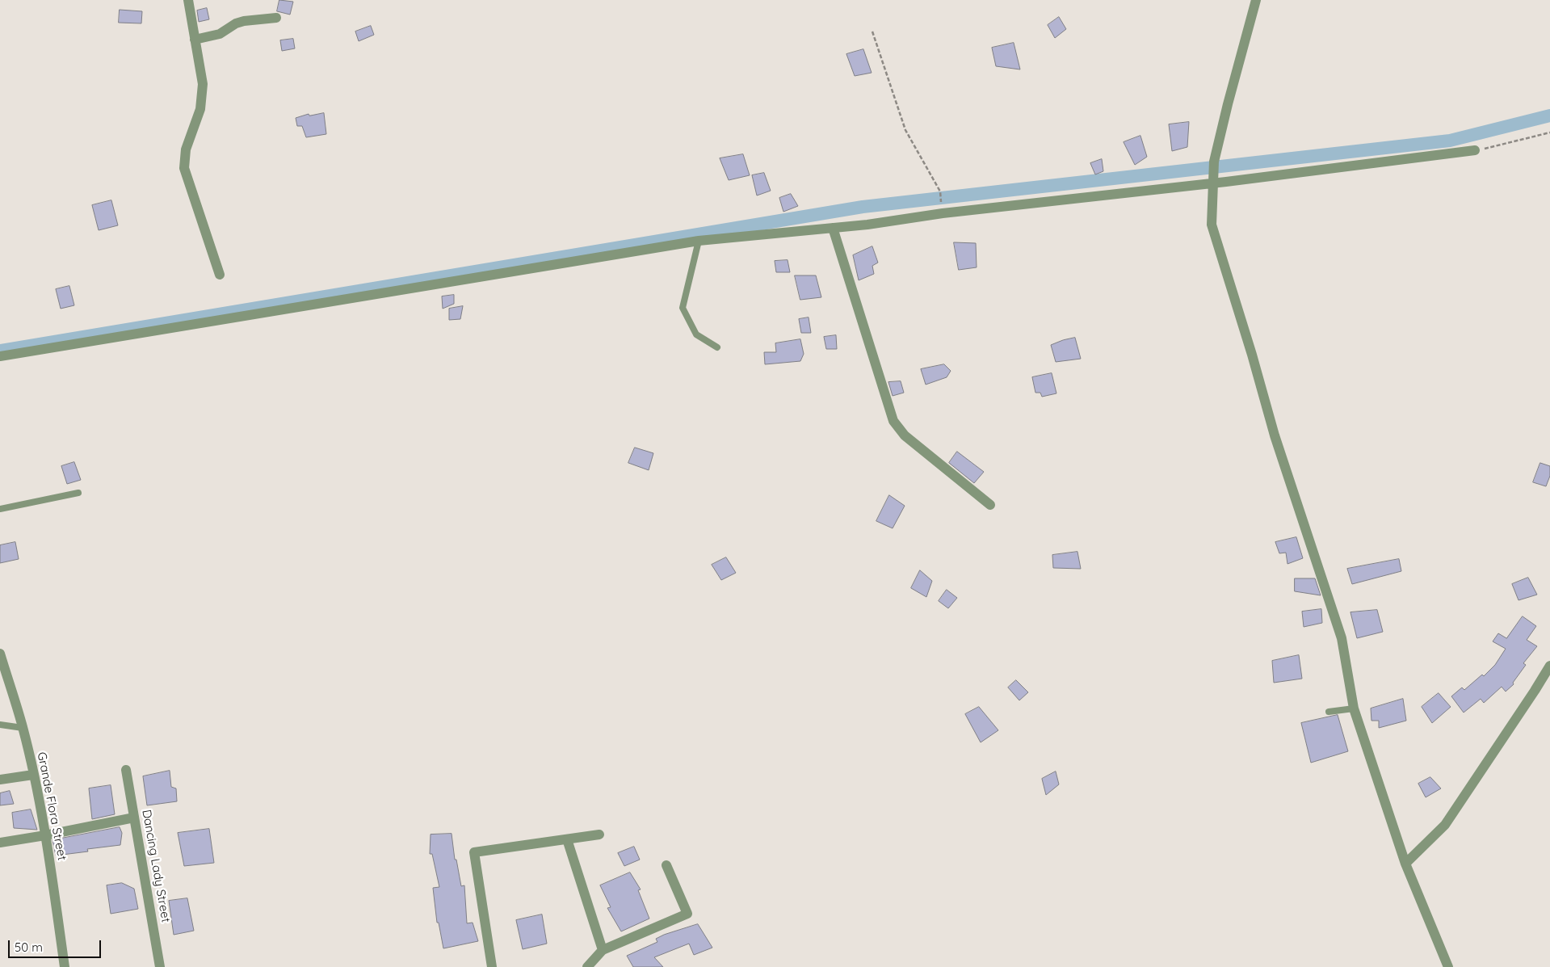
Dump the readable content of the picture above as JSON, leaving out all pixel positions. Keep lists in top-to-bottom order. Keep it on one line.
{"streets":{"street":["Grande Flora Street","Dancing Lady Street"]},"scale_bar":"50 m"}
